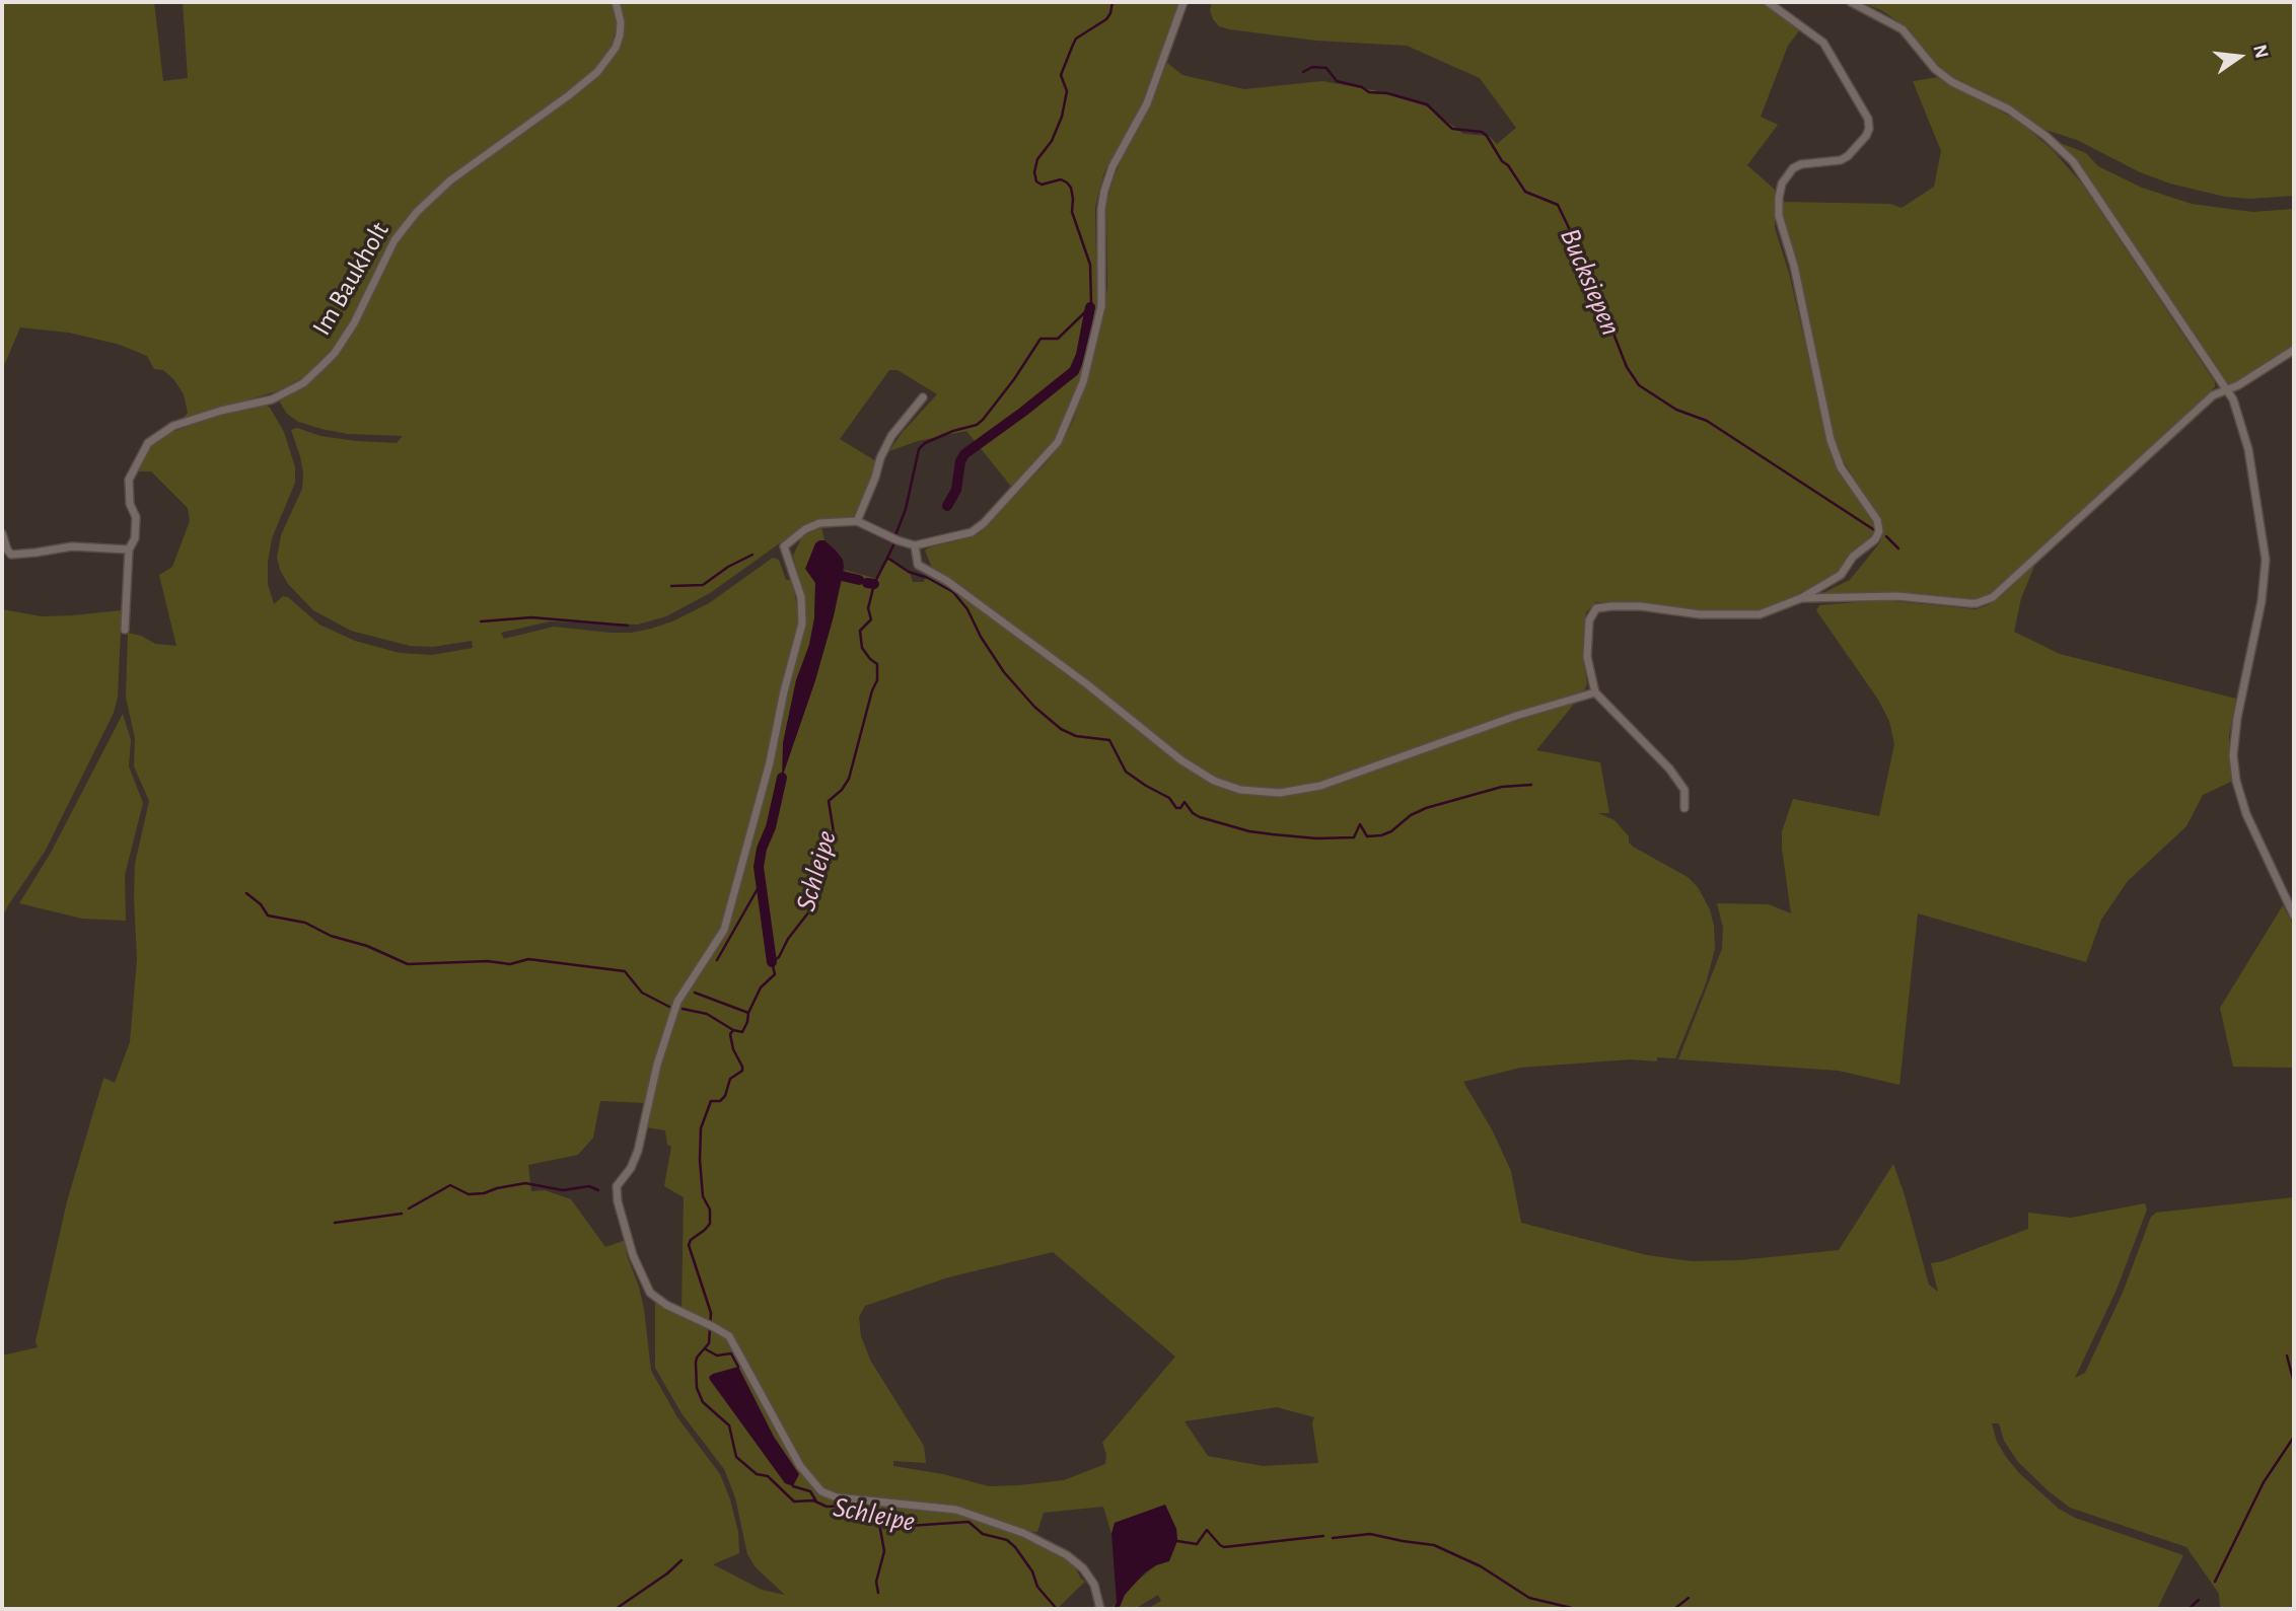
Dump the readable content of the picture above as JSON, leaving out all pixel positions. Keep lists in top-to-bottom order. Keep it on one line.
{"streets":{"street":["Im Baukholt"]},"water":["Bucksiepen","Schleipe"],"north":"right"}
